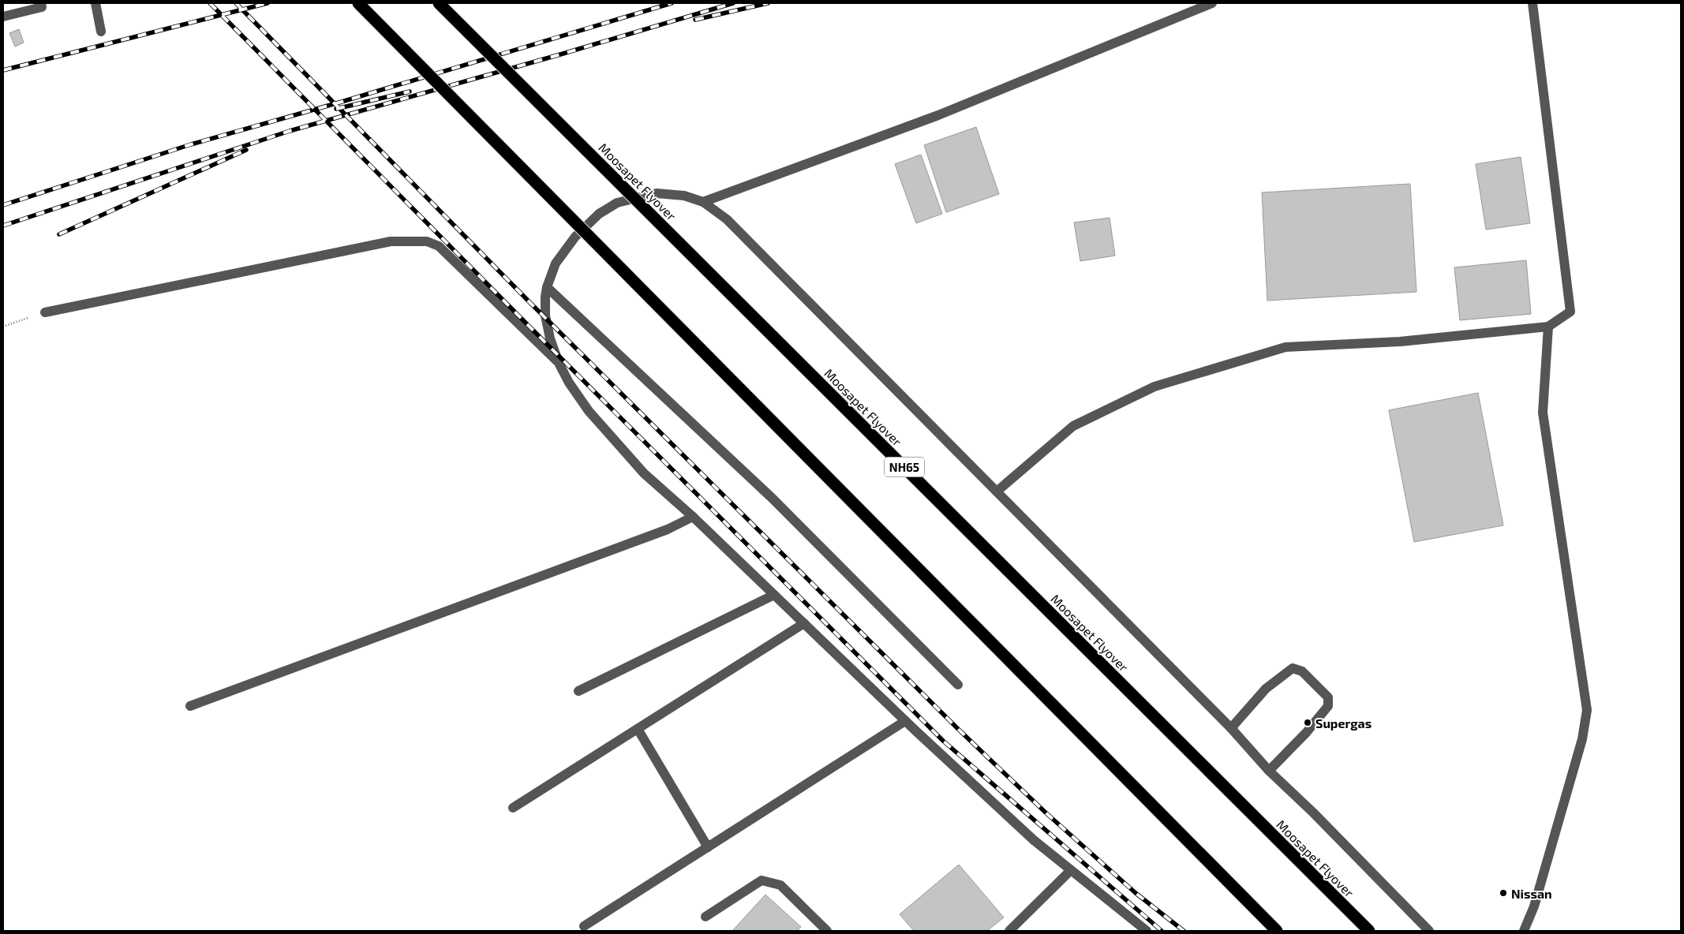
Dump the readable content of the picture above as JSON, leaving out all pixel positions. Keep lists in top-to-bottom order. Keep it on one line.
{"streets":{"highway":["Moosapet Flyover","NH65"]},"places":["Supergas","Nissan"]}
